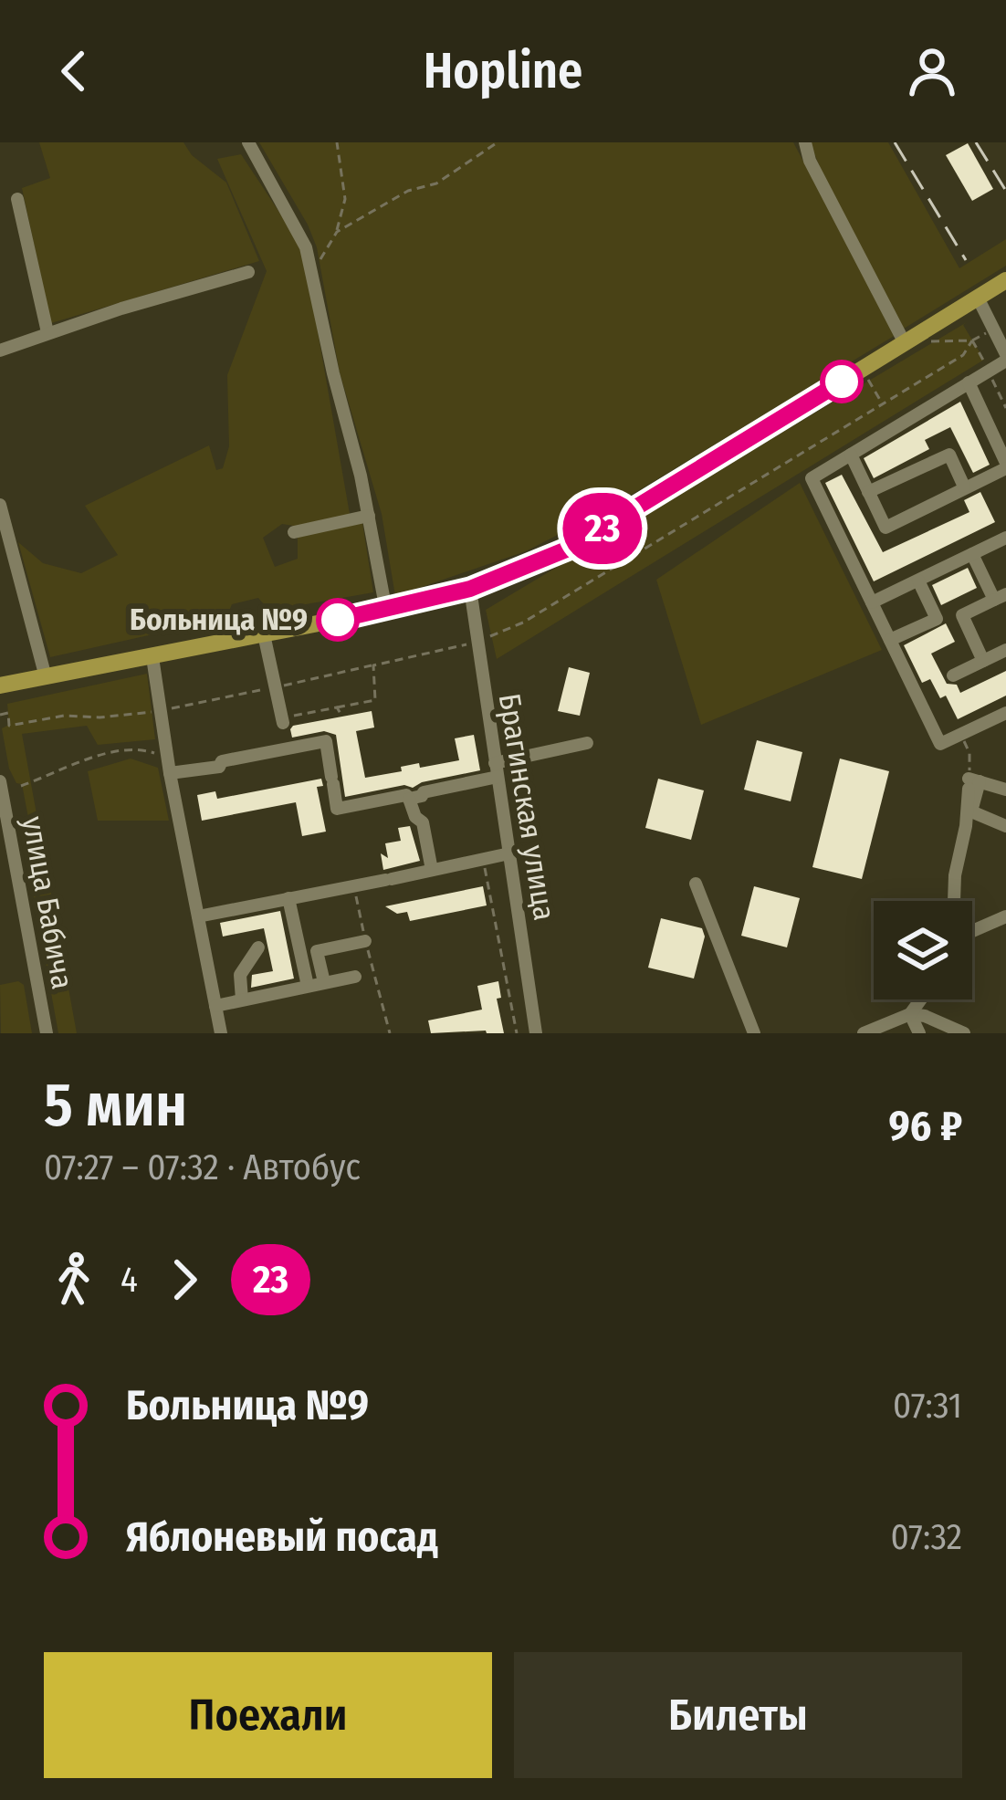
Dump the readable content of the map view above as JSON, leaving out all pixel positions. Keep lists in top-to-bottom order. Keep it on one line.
{"streets":{"street":["Брагинская улица","улица Бабича"]},"places":["Больница №9"],"lines":["bus line 23"],"page":{"header":"Hopline","on_map":"23","heading":["5 мин","07:27 – 07:32 · Автобус","96 ₽"],"legs":["4","23"],"list":[{"name":"Больница №9","value":"07:31"},{"name":"Яблоневый посад","value":"07:32"}],"buttons":["Поехали","Билеты"]}}
